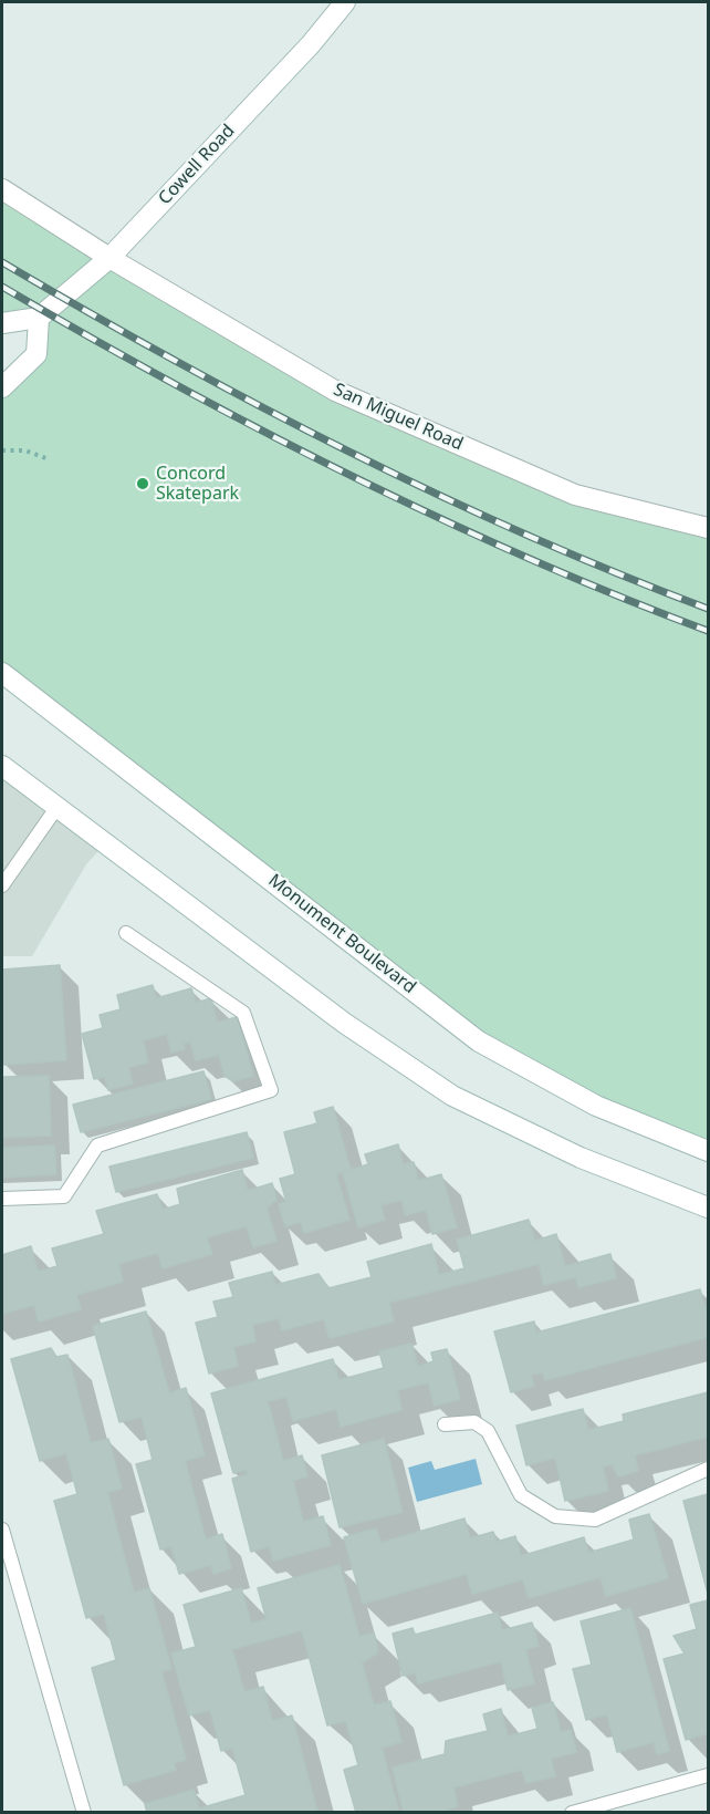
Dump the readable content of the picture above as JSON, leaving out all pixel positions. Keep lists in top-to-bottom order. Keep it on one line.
{"streets":{"main road":["Cowell Road","San Miguel Road","Monument Boulevard"]},"crossings":[["Cowell Road","San Miguel Road"]],"places":["Concord Skatepark"]}
